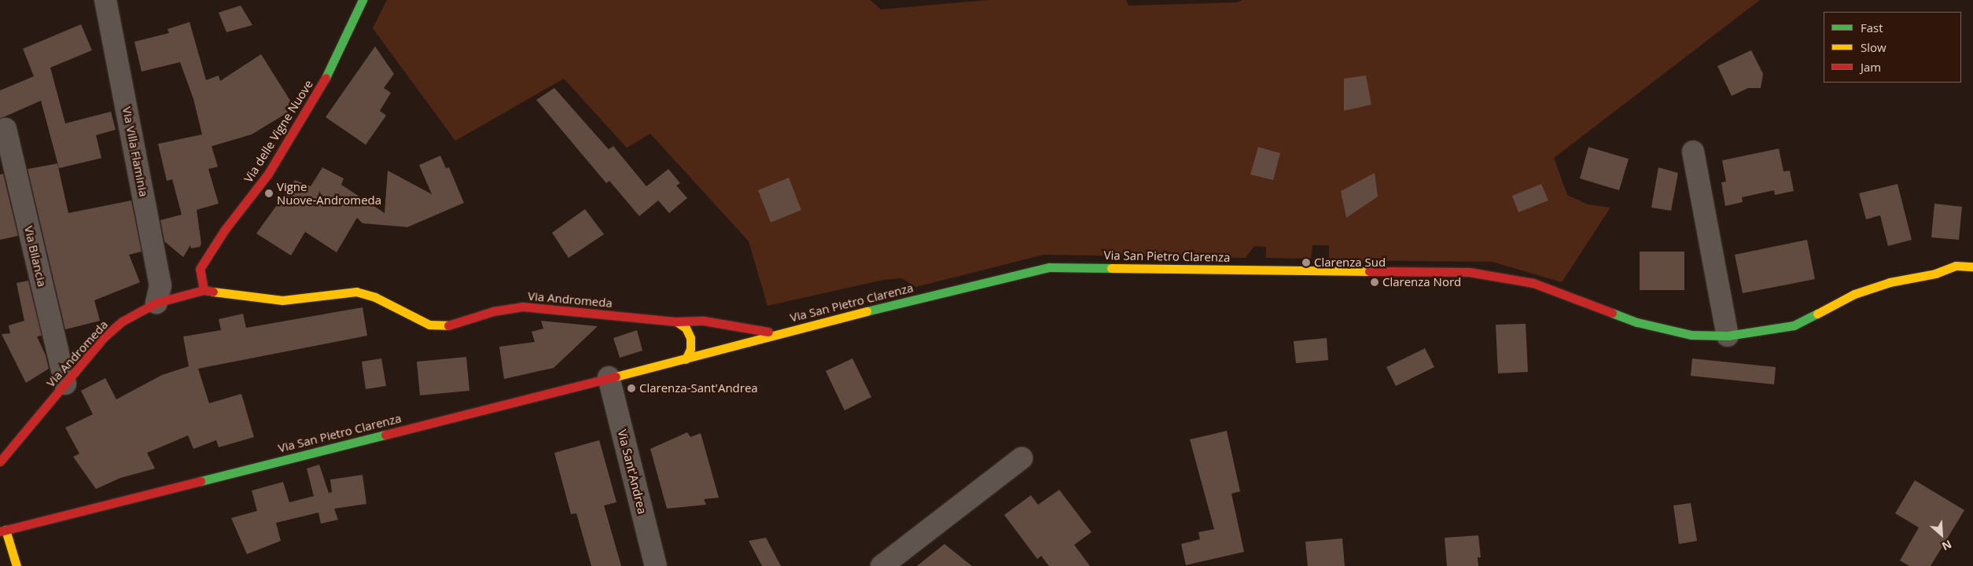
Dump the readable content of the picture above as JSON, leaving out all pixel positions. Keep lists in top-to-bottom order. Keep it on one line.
{"streets":{"main road":["Via delle Vigne Nuove","Via San Pietro Clarenza","Via Andromeda"],"street":["Via Villa Flaminia","Via Bilancia","Via Sant'Andrea"]},"crossings":[["Via delle Vigne Nuove","Via Andromeda"],["Via Villa Flaminia","Via Andromeda"],["Via Bilancia","Via Andromeda"],["Via San Pietro Clarenza","Via Andromeda"],["Via San Pietro Clarenza","Via Sant'Andrea"]],"places":["Vigne Nuove-Andromeda","Clarenza Sud","Clarenza Nord","Clarenza-Sant'Andrea"],"legend":["Fast","Slow","Jam"],"north":"bottom right"}
